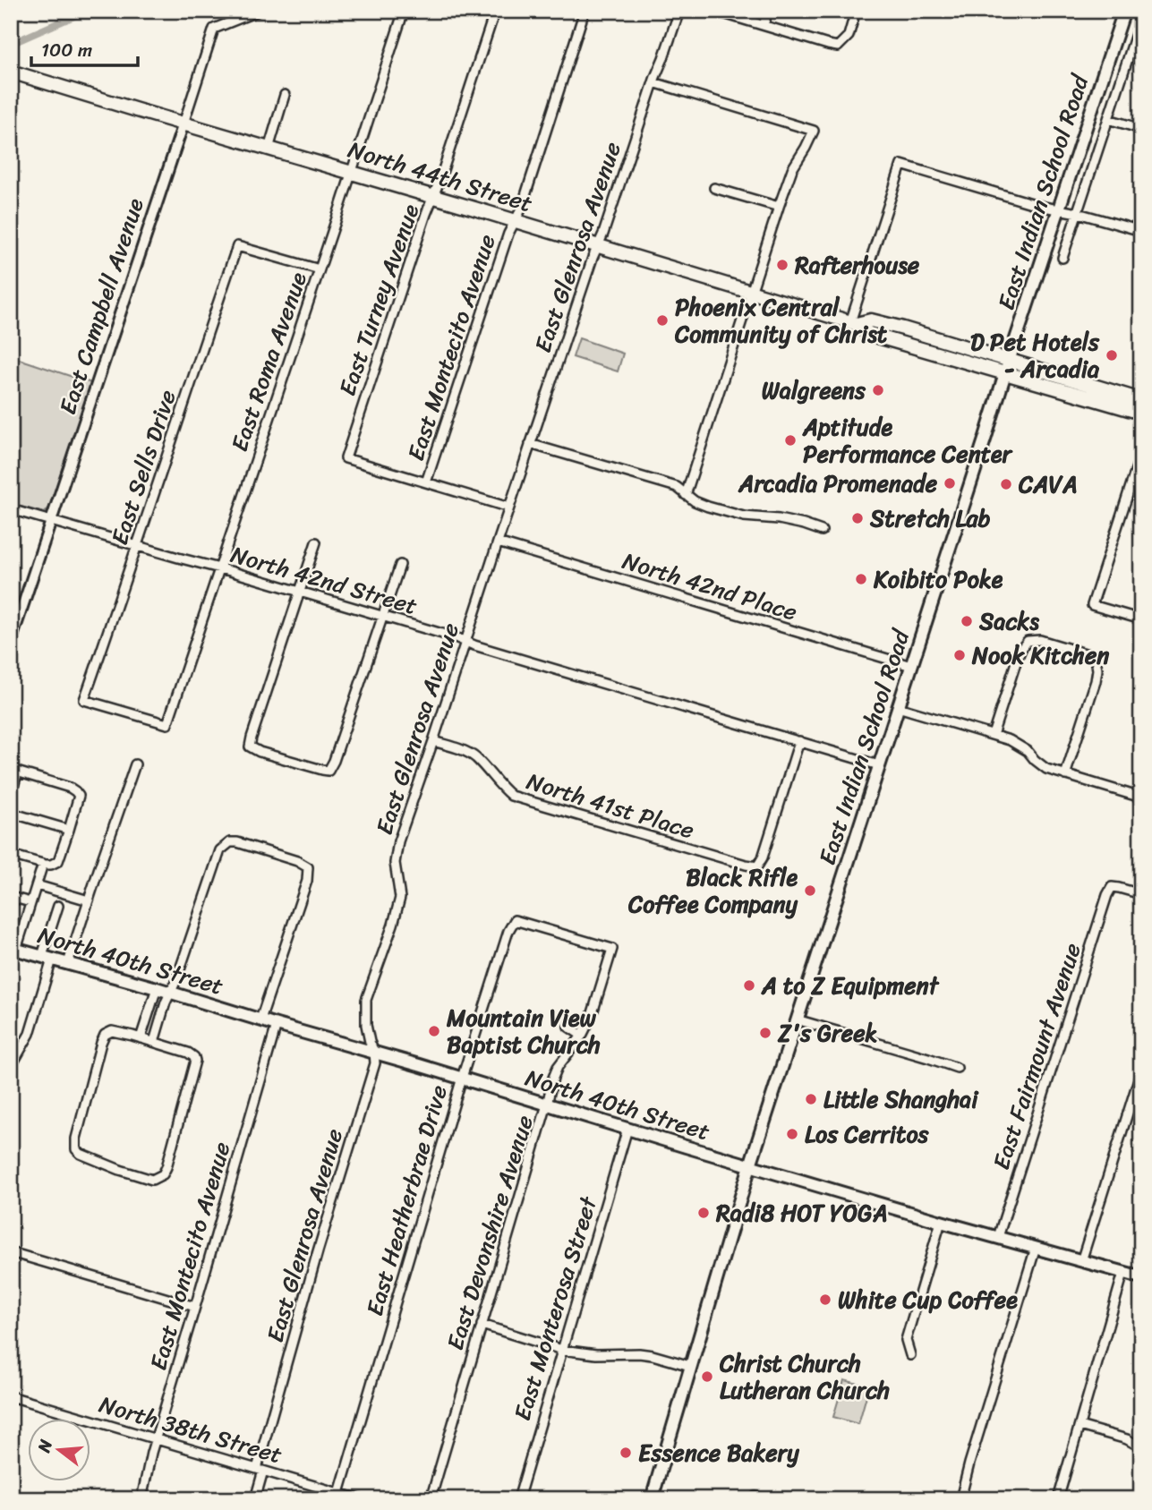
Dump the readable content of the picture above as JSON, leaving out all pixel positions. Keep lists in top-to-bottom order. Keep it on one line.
{"streets":{"main road":["North 44th Street","East Indian School Road","North 40th Street"],"street":["East Glenrosa Avenue","East Turney Avenue","East Campbell Avenue","East Montecito Avenue","East Roma Avenue","East Sells Drive","North 42nd Street","North 42nd Place","North 41st Place","East Fairmount Avenue","East Heatherbrae Drive","East Devonshire Avenue","East Monterosa Street","North 38th Street"]},"crossings":[["North 44th Street","East Indian School Road"],["North 44th Street","East Glenrosa Avenue"],["North 44th Street","East Turney Avenue"],["North 44th Street","East Campbell Avenue"],["North 44th Street","East Montecito Avenue"],["North 44th Street","East Roma Avenue"],["East Indian School Road","North 42nd Street"],["East Indian School Road","North 42nd Place"],["East Indian School Road","North 40th Street"],["East Glenrosa Avenue","North 42nd Street"],["East Glenrosa Avenue","North 42nd Place"],["East Glenrosa Avenue","North 41st Place"],["East Glenrosa Avenue","North 40th Street"],["East Glenrosa Avenue","North 38th Street"],["East Turney Avenue","East Montecito Avenue"],["East Campbell Avenue","North 42nd Street"],["East Montecito Avenue","North 40th Street"],["East Montecito Avenue","North 38th Street"],["East Roma Avenue","East Sells Drive"],["East Roma Avenue","North 42nd Street"],["East Sells Drive","North 42nd Street"],["North 42nd Street","North 41st Place"],["North 40th Street","East Fairmount Avenue"],["North 40th Street","East Heatherbrae Drive"],["North 40th Street","East Devonshire Avenue"],["North 40th Street","East Monterosa Street"],["East Heatherbrae Drive","East Devonshire Avenue"],["East Heatherbrae Drive","North 38th Street"]],"places":["Rafterhouse","Phoenix Central Community of Christ","D Pet Hotels - Arcadia","Walgreens","Aptitude Performance Center","Arcadia Promenade","CAVA","Stretch Lab","Koibito Poke","Sacks","Nook Kitchen","Black Rifle Coffee Company","A to Z Equipment","Mountain View Baptist Church","Z's Greek","Little Shanghai","Los Cerritos","Radi8 HOT YOGA","White Cup Coffee","Christ Church Lutheran Church","Essence Bakery"],"scale_bar":"100 m","north":"left"}
